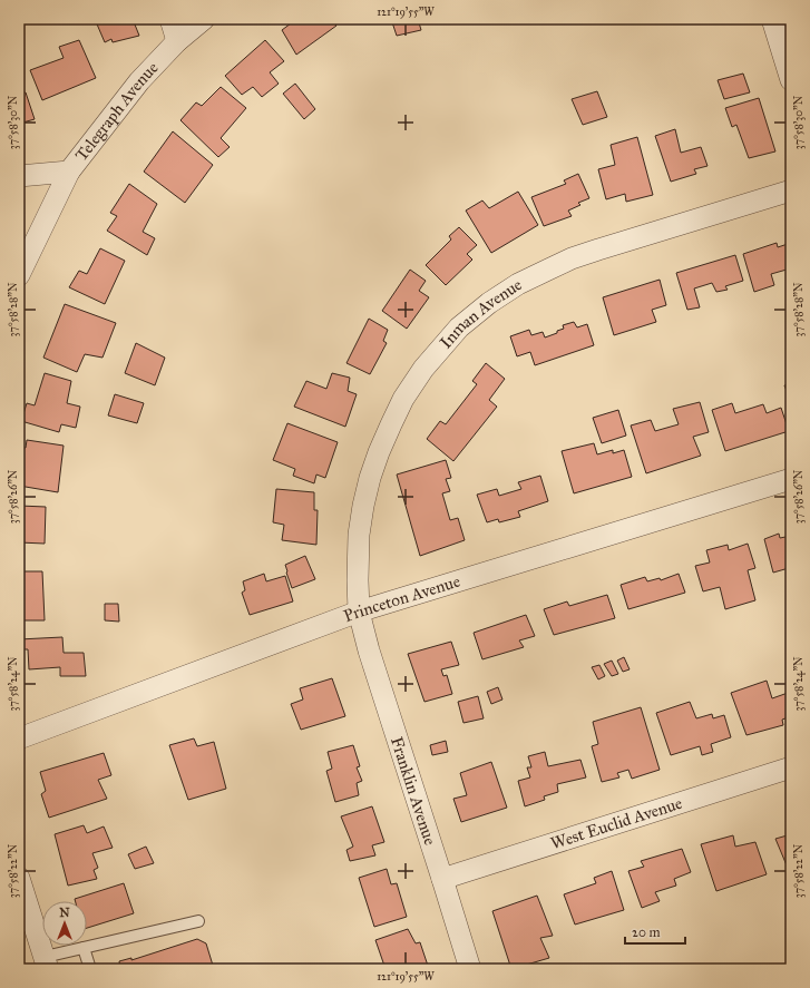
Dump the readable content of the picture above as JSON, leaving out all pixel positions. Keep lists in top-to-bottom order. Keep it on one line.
{"streets":{"street":["Telegraph Avenue","Inman Avenue","Princeton Avenue","Franklin Avenue","West Euclid Avenue"]},"crossings":[["Inman Avenue","Princeton Avenue"],["Inman Avenue","Franklin Avenue"],["Princeton Avenue","Franklin Avenue"],["Franklin Avenue","West Euclid Avenue"]],"scale_bar":"20 m","north":"top","coordinates":["121°19'55\"W","37°58'30\"N","37°58'28\"N","37°58'26\"N","37°58'24\"N","37°58'22\"N"]}
